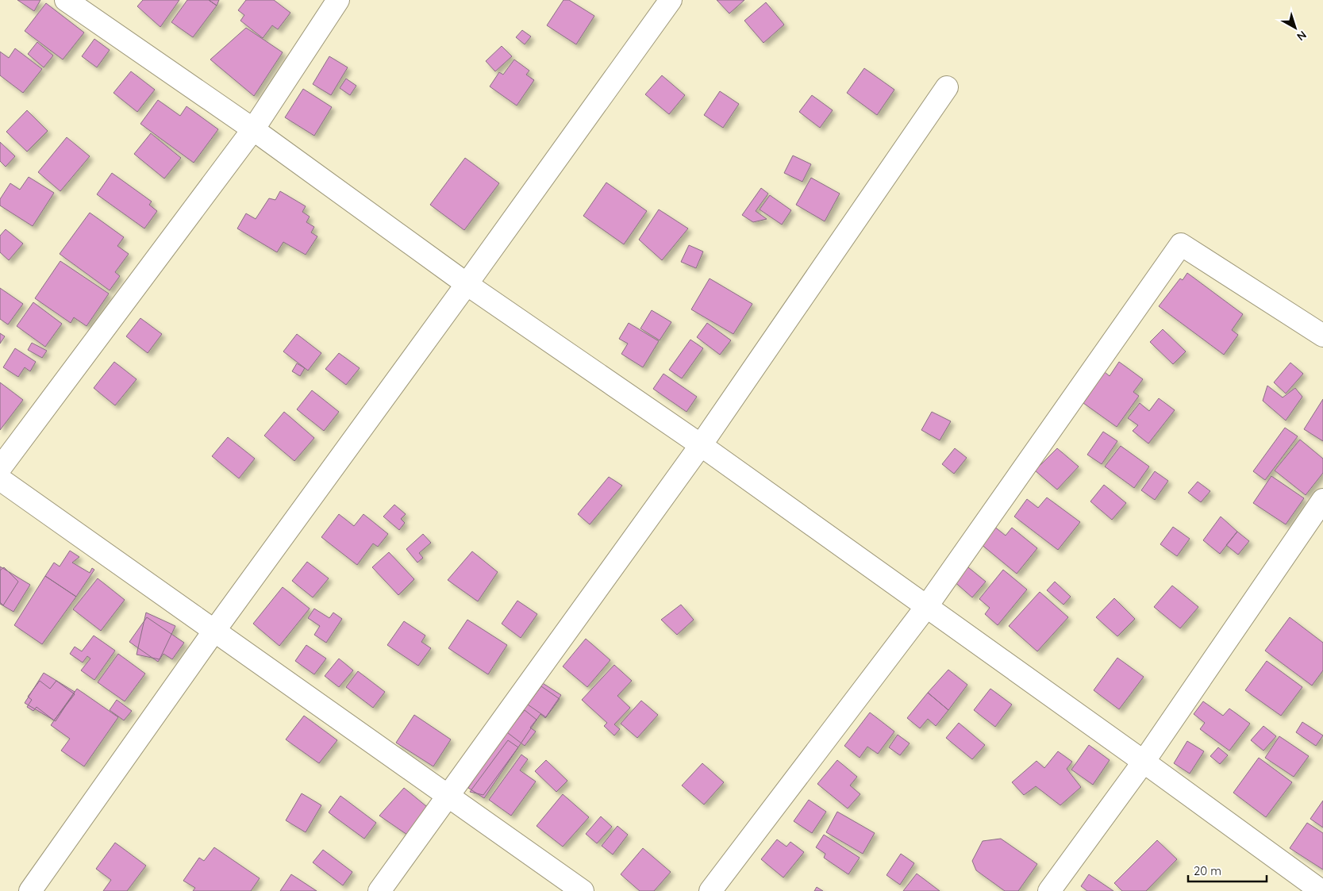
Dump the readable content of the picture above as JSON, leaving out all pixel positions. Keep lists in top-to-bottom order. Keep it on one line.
{"scale_bar":"20 m","north":"bottom right"}
